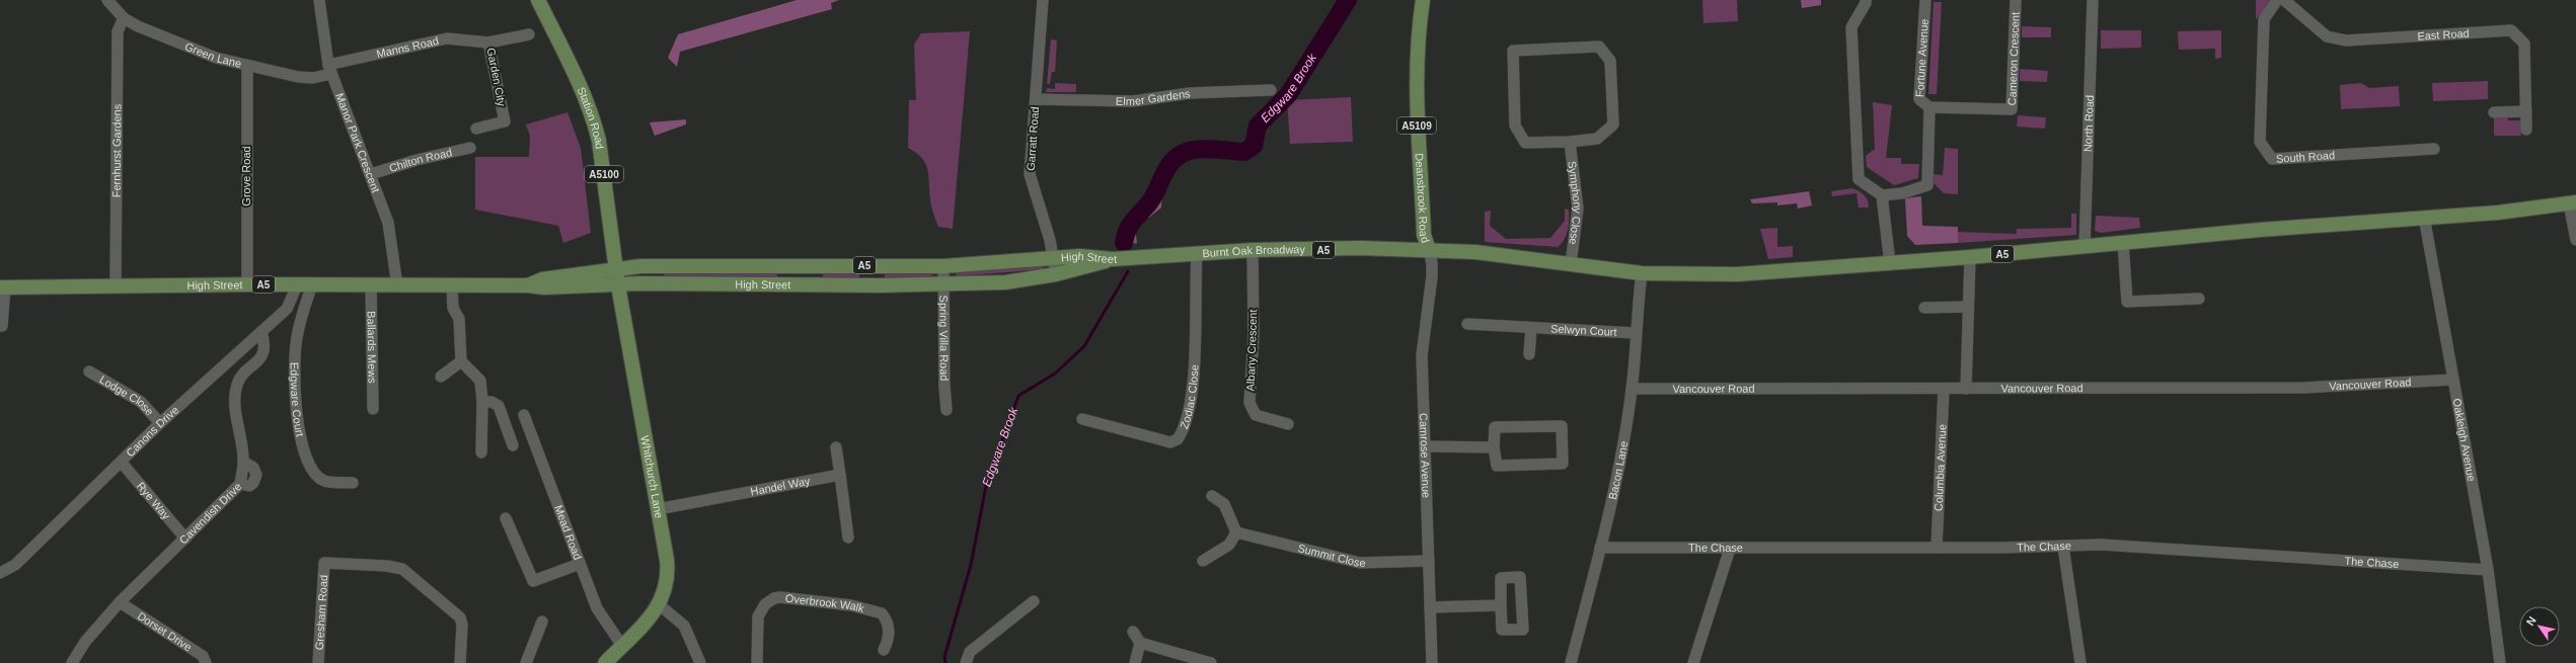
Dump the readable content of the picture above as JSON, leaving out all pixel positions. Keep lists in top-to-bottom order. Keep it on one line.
{"streets":{"main road":["Station Road","A5109","A5100","Deansbrook Road","A5","Burnt Oak Broadway","High Street","Whitchurch Lane"],"street":["East Road","Manns Road","Green Lane","Fortune Avenue","Cameron Crescent","Garden City","Elmer Gardens","North Road","Garratt Road","Manor Park Crescent","Fernhurst Gardens","South Road","Chilton Road","Grove Road","Symphony Close","Selwyn Court","Spring Villa Road","Ballards Mews","Albany Crescent","Vancouver Road","Lodge Close","Zodiac Close","Edgware Court","Canons Drive","Oakleigh Avenue","Camrose Avenue","Columbia Avenue","Bacon Lane","Handel Way","Rye Way","Cavendish Drive","Mead Road","The Chase","Summit Close","Overbrook Walk","Gresham Road","Dorset Drive"]},"crossings":[["Manns Road","Green Lane"],["Manns Road","Garden City"],["Manns Road","Manor Park Crescent"],["Green Lane","Manor Park Crescent"],["Green Lane","Fernhurst Gardens"],["Green Lane","Grove Road"],["Fortune Avenue","Cameron Crescent"],["Elmer Gardens","Garratt Road"],["Station Road","High Street"],["Station Road","Whitchurch Lane"],["North Road","A5"],["Garratt Road","High Street"],["Manor Park Crescent","Chilton Road"],["Manor Park Crescent","High Street"],["Fernhurst Gardens","High Street"],["Grove Road","High Street"],["Deansbrook Road","A5"],["Deansbrook Road","Burnt Oak Broadway"],["Deansbrook Road","Camrose Avenue"],["Symphony Close","A5"],["A5","Burnt Oak Broadway"],["A5","Oakleigh Avenue"],["A5","Camrose Avenue"],["A5","Bacon Lane"],["Burnt Oak Broadway","High Street"],["Burnt Oak Broadway","Albany Crescent"],["Burnt Oak Broadway","Zodiac Close"],["Burnt Oak Broadway","Camrose Avenue"],["High Street","Spring Villa Road"],["High Street","Ballards Mews"],["High Street","Edgware Court"],["High Street","Canons Drive"],["High Street","Whitchurch Lane"],["Selwyn Court","Bacon Lane"],["Vancouver Road","Oakleigh Avenue"],["Vancouver Road","Columbia Avenue"],["Vancouver Road","Bacon Lane"],["Lodge Close","Canons Drive"],["Canons Drive","Rye Way"],["Canons Drive","Cavendish Drive"],["Oakleigh Avenue","The Chase"],["Camrose Avenue","Summit Close"],["Columbia Avenue","The Chase"],["Bacon Lane","The Chase"],["Whitchurch Lane","Handel Way"],["Whitchurch Lane","Mead Road"],["Rye Way","Cavendish Drive"],["Cavendish Drive","Dorset Drive"]],"water":["Edgware Brook"],"north":"top left"}
